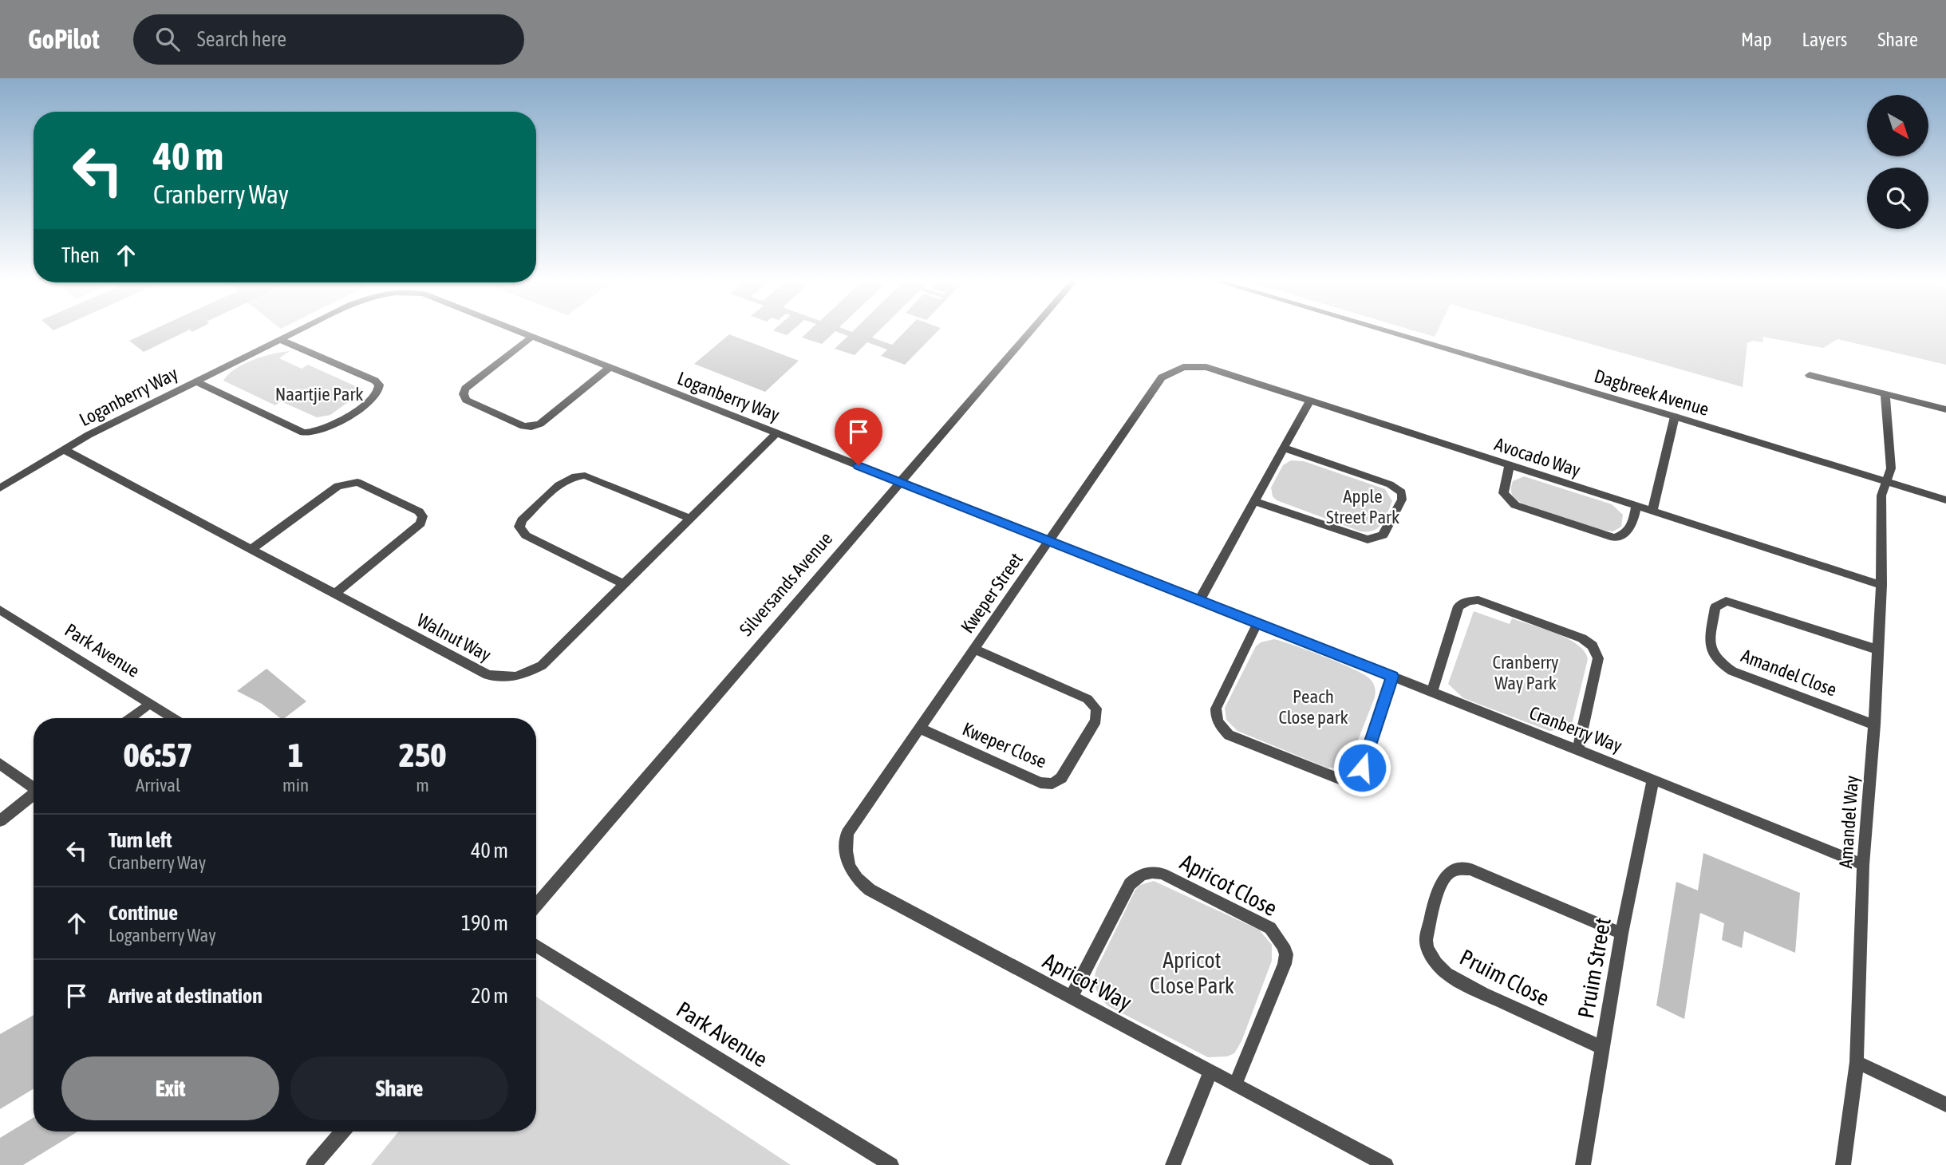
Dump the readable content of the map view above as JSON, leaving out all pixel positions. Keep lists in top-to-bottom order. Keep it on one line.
{"streets":{"street":["Dagbreek Avenue","Loganberry Way","Avocado Way","Silversands Avenue","Kweper Street","Walnut Way","Park Avenue","Amandel Close","Cranberry Way","Kweper Close","Amandel Way","Apricot Close","Pruim Street","Pruim Close","Apricot Way"]},"crossings":[["Dagbreek Avenue","Amandel Way"],["Loganberry Way","Silversands Avenue"],["Loganberry Way","Walnut Way"],["Loganberry Way","Cranberry Way"],["Avocado Way","Kweper Street"],["Avocado Way","Amandel Way"],["Silversands Avenue","Cranberry Way"],["Kweper Street","Cranberry Way"],["Kweper Street","Kweper Close"],["Kweper Street","Apricot Way"],["Amandel Close","Amandel Way"],["Cranberry Way","Amandel Way"],["Cranberry Way","Pruim Street"],["Apricot Close","Apricot Way"],["Pruim Street","Pruim Close"]],"parks":["Naartjie Park","Apple Street Park","Cranberry Way Park","Peach Close park","Apricot Close Park"],"north":"bottom right","page":{"header":"GoPilot","search":"Search here","nav":["Map","Layers","Share"],"turn":["40 m","Cranberry Way"],"then":"Then","eta":["06:57","Arrival","1","min","250","m"],"list":[{"name":"Turn left","note":"Cranberry Way","value":"40 m"},{"name":"Continue","note":"Loganberry Way","value":"190 m"},{"name":"Arrive at destination","value":"20 m"}],"buttons":["Exit","Share"]}}
